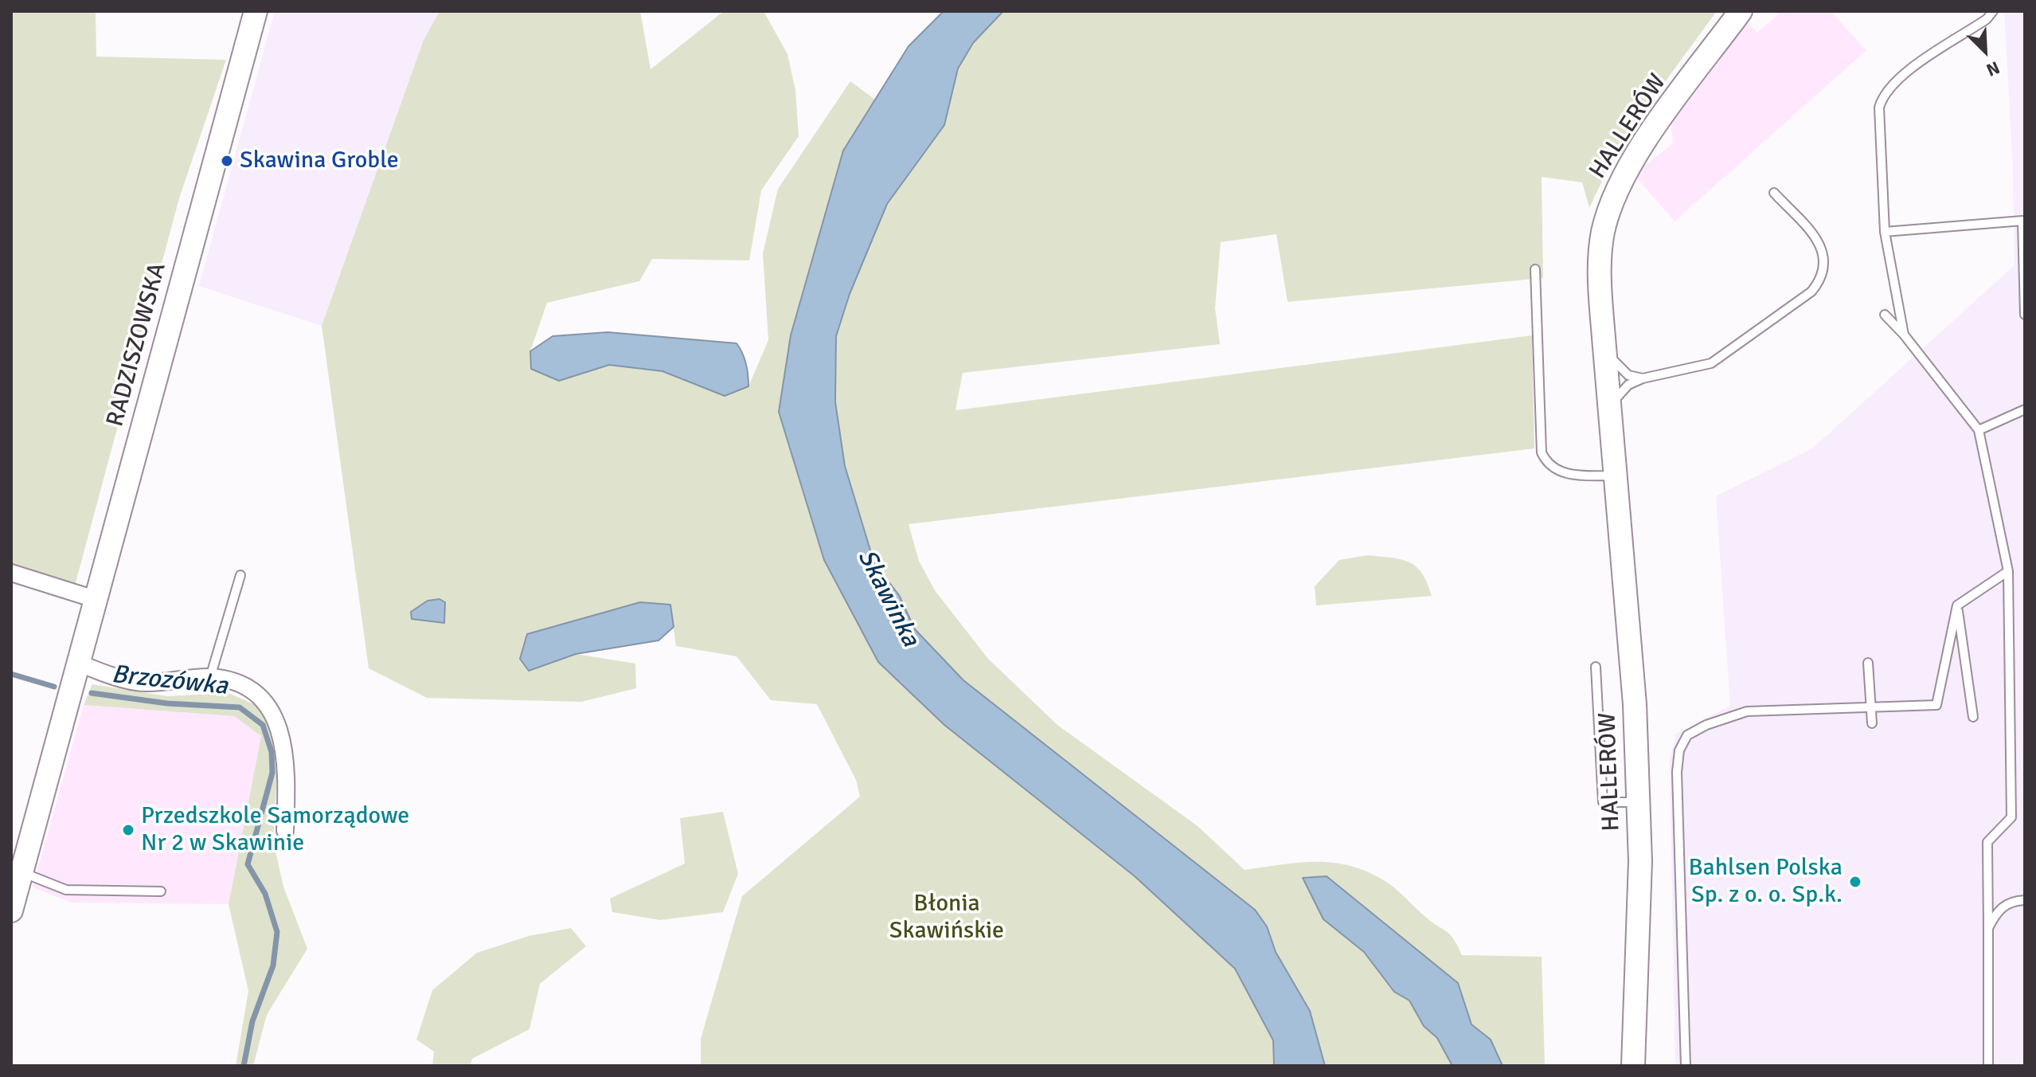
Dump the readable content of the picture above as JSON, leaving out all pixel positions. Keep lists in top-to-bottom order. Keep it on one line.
{"streets":{"street":["HALLERÓW","RADZISZOWSKA"]},"water":["Skawinka","Brzozówka"],"parks":["Błonia Skawińskie"],"places":["Skawina Groble","Przedszkole Samorządowe Nr 2 w Skawinie","Bahlsen Polska Sp. z o. o. Sp.k."],"north":"bottom right"}
